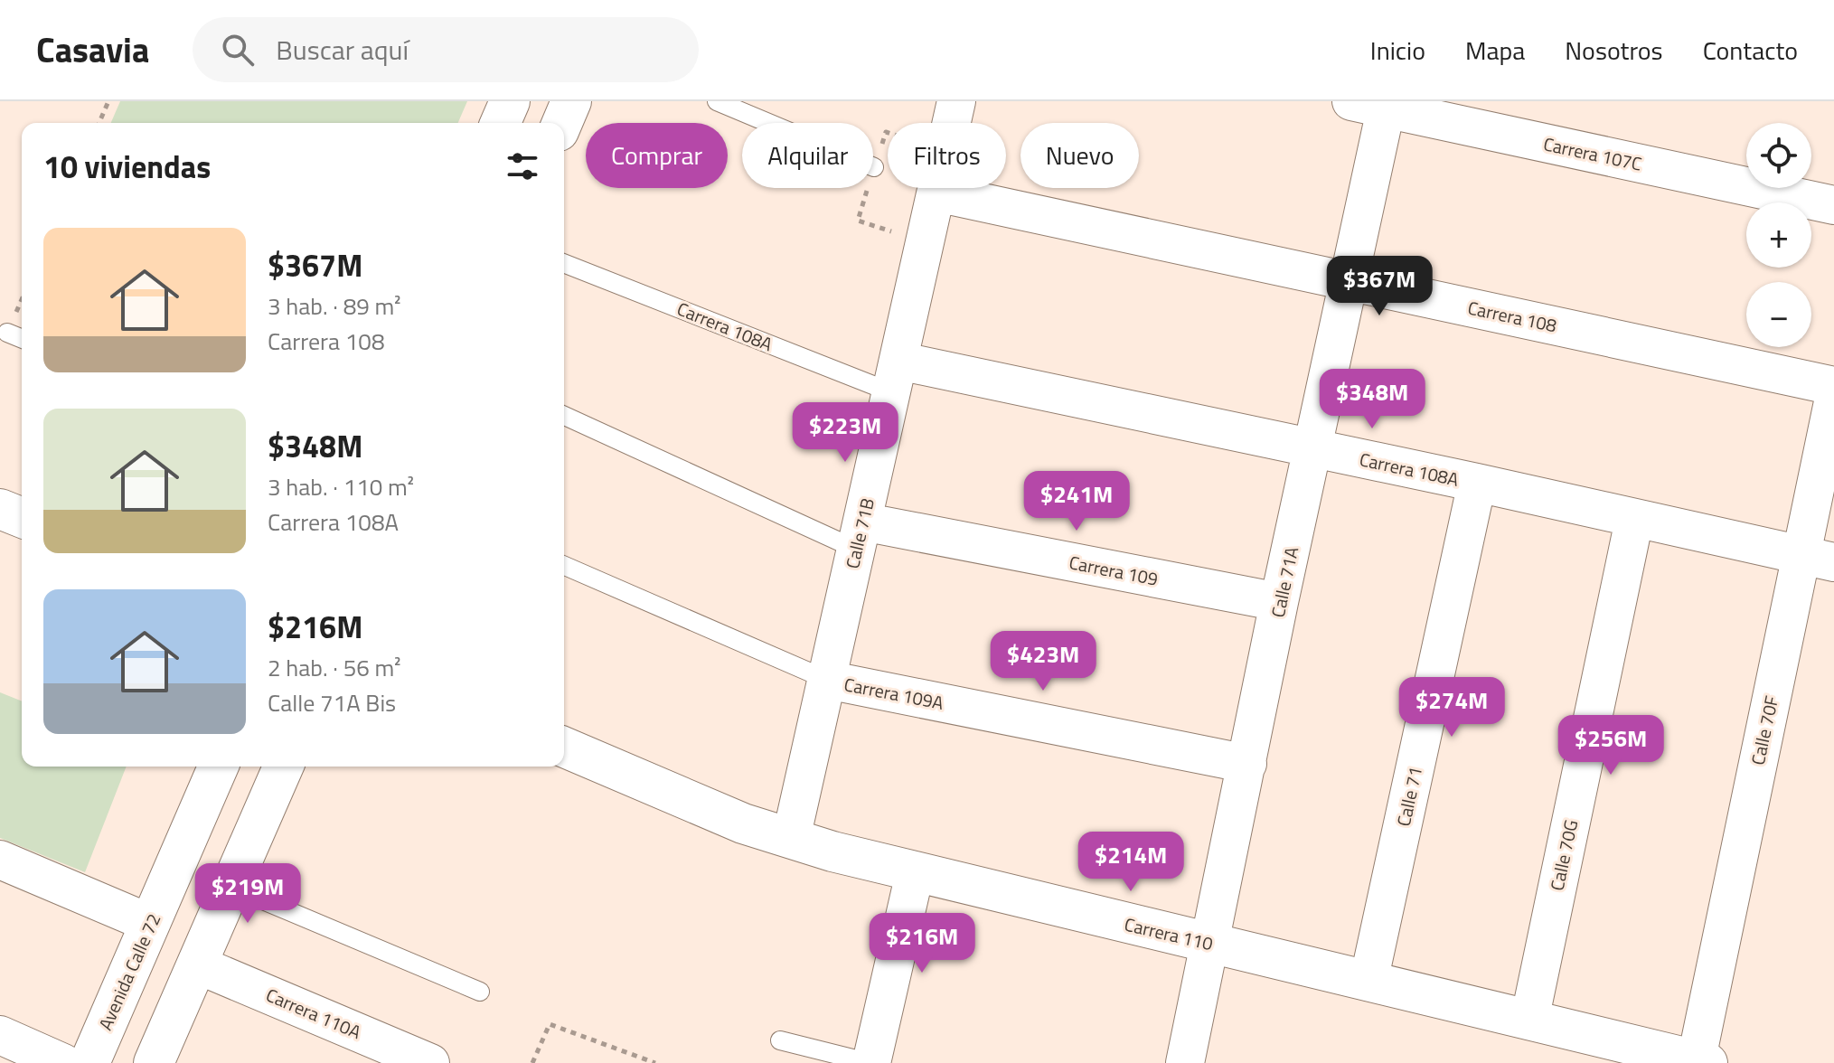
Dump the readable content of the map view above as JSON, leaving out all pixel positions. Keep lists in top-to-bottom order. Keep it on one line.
{"streets":{"street":["Carrera 107C","Carrera 108","Carrera 108A","Calle 71B","Carrera 109","Calle 71A","Carrera 109A","Calle 70F","Calle 71","Calle 70G","Carrera 110","Avenida Calle 72","Carrera 110A"]},"crossings":[["Carrera 107C","Calle 71A"],["Carrera 108","Calle 71B"],["Carrera 108","Calle 71A"],["Carrera 108A","Calle 71B"],["Carrera 108A","Calle 71A"],["Carrera 108A","Calle 70F"],["Carrera 108A","Calle 71"],["Carrera 108A","Calle 70G"],["Calle 71B","Carrera 109"],["Calle 71B","Carrera 109A"],["Calle 71B","Carrera 110"],["Carrera 109","Calle 71A"],["Calle 71A","Carrera 109A"],["Calle 71A","Carrera 110"],["Calle 70F","Carrera 110"],["Calle 71","Carrera 110"],["Calle 70G","Carrera 110"]],"page":{"header":"Casavia","search":"Buscar aquí","nav":["Inicio","Mapa","Nosotros","Contacto"],"map_buttons":["+","−"],"chip":["Comprar","Alquilar","Filtros","Nuevo"],"heading":"10 viviendas","list":[{"name":"$367M","note":"3 hab. · 89 m² · Carrera 108"},{"name":"$348M","note":"3 hab. · 110 m² · Carrera 108A"},{"name":"$216M","note":"2 hab. · 56 m² · Calle 71A Bis"}],"price":["$367M","$348M","$223M","$241M","$423M","$274M","$256M","$214M","$219M","$216M"]}}
